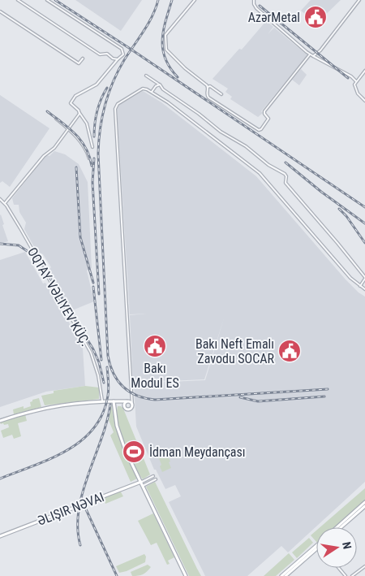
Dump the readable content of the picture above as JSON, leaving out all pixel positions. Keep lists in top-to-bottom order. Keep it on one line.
{"streets":{"street":["OQTAY VƏLIYEV KÜÇ.","ƏLIŞIR NƏVAI"]},"places":{"public building":["AzərMetal","Bakı Modul ES","Bakı Neft Emalı Zavodu SOCAR"],"sports":["İdman Meydançası"]},"north":"right"}
